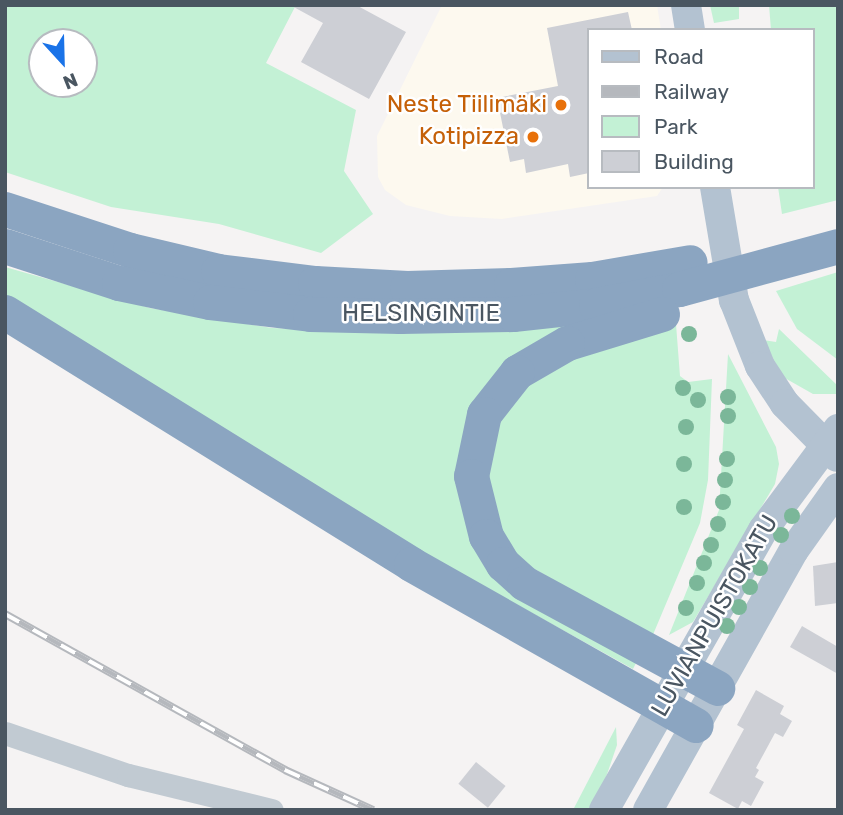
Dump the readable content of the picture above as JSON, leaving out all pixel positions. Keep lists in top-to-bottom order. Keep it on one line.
{"streets":{"highway":["HELSINGINTIE"],"main road":["LUVIANPUISTOKATU"]},"places":["Neste Tiilimäki","Kotipizza"],"legend":["Road","Railway","Park","Building"],"north":"bottom"}
